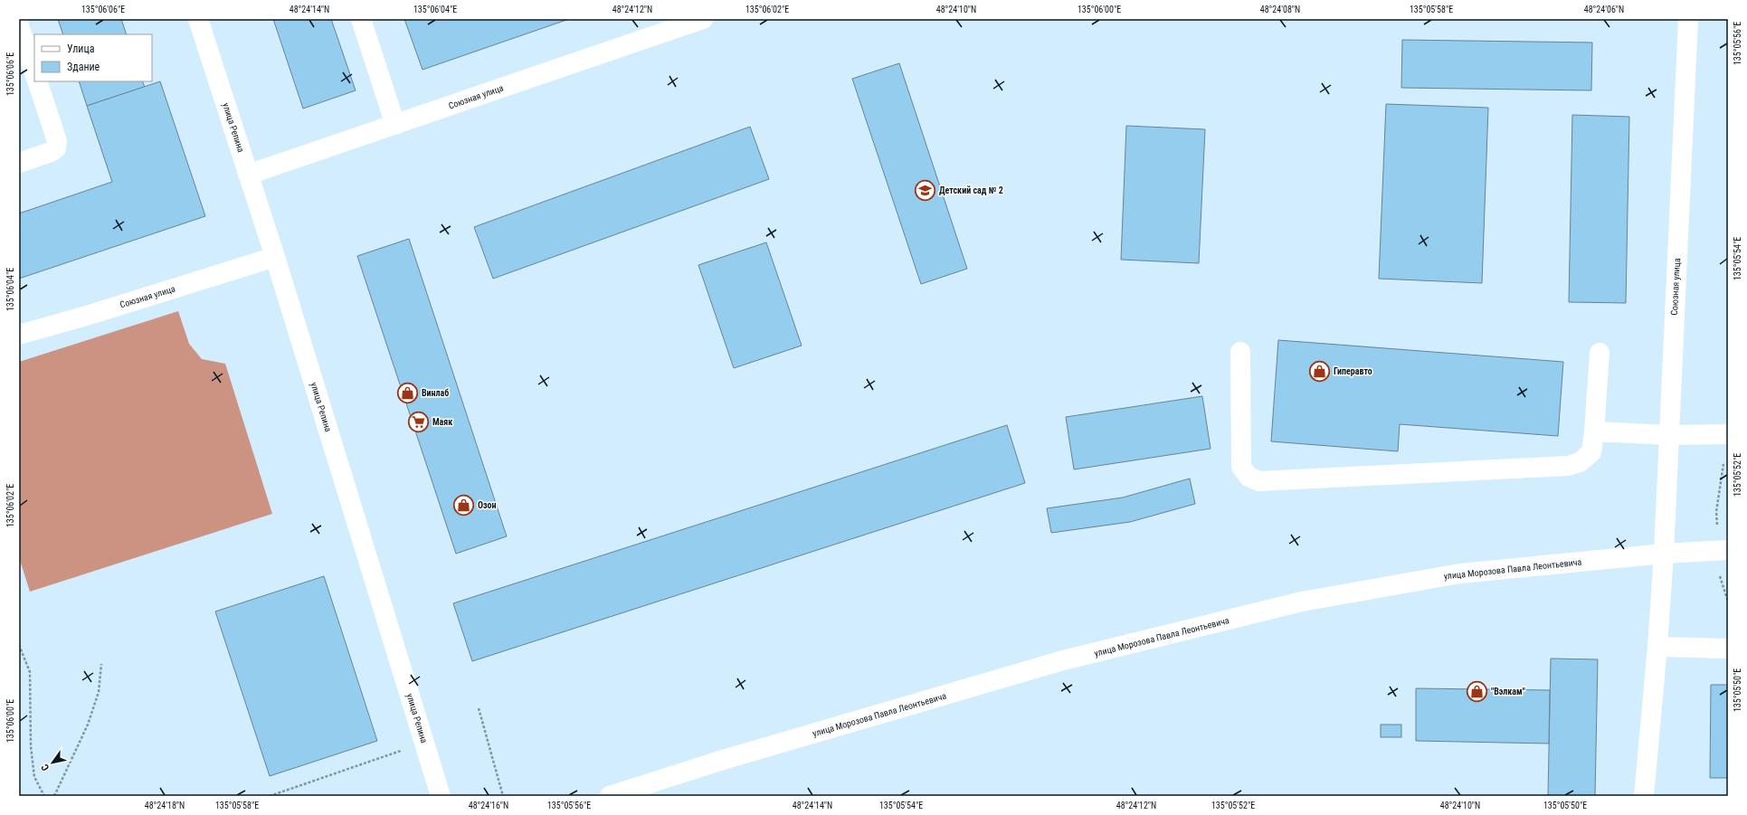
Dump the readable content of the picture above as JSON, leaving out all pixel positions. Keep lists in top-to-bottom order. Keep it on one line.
{"streets":{"street":["Союзная улица","улица Репина","улица Морозова Павла Леонтьевича"]},"crossings":[["Союзная улица","улица Репина"],["Союзная улица","улица Морозова Павла Леонтьевича"]],"places":{"school or university":["Детский сад № 2"],"shop":["Гиперавто","Винлаб","Озон","\"Вэлкам\""],"supermarket":["Маяк"]},"legend":["Улица","Здание"],"north":"bottom left","coordinates":["135°06'06\"E","48°24'14\"N","135°06'04\"E","48°24'12\"N","135°06'02\"E","48°24'10\"N","135°06'00\"E","48°24'08\"N","135°05'58\"E","48°24'06\"N","135°05'56\"E","135°05'54\"E","135°05'52\"E","135°05'50\"E","48°24'18\"N","48°24'16\"N"]}
